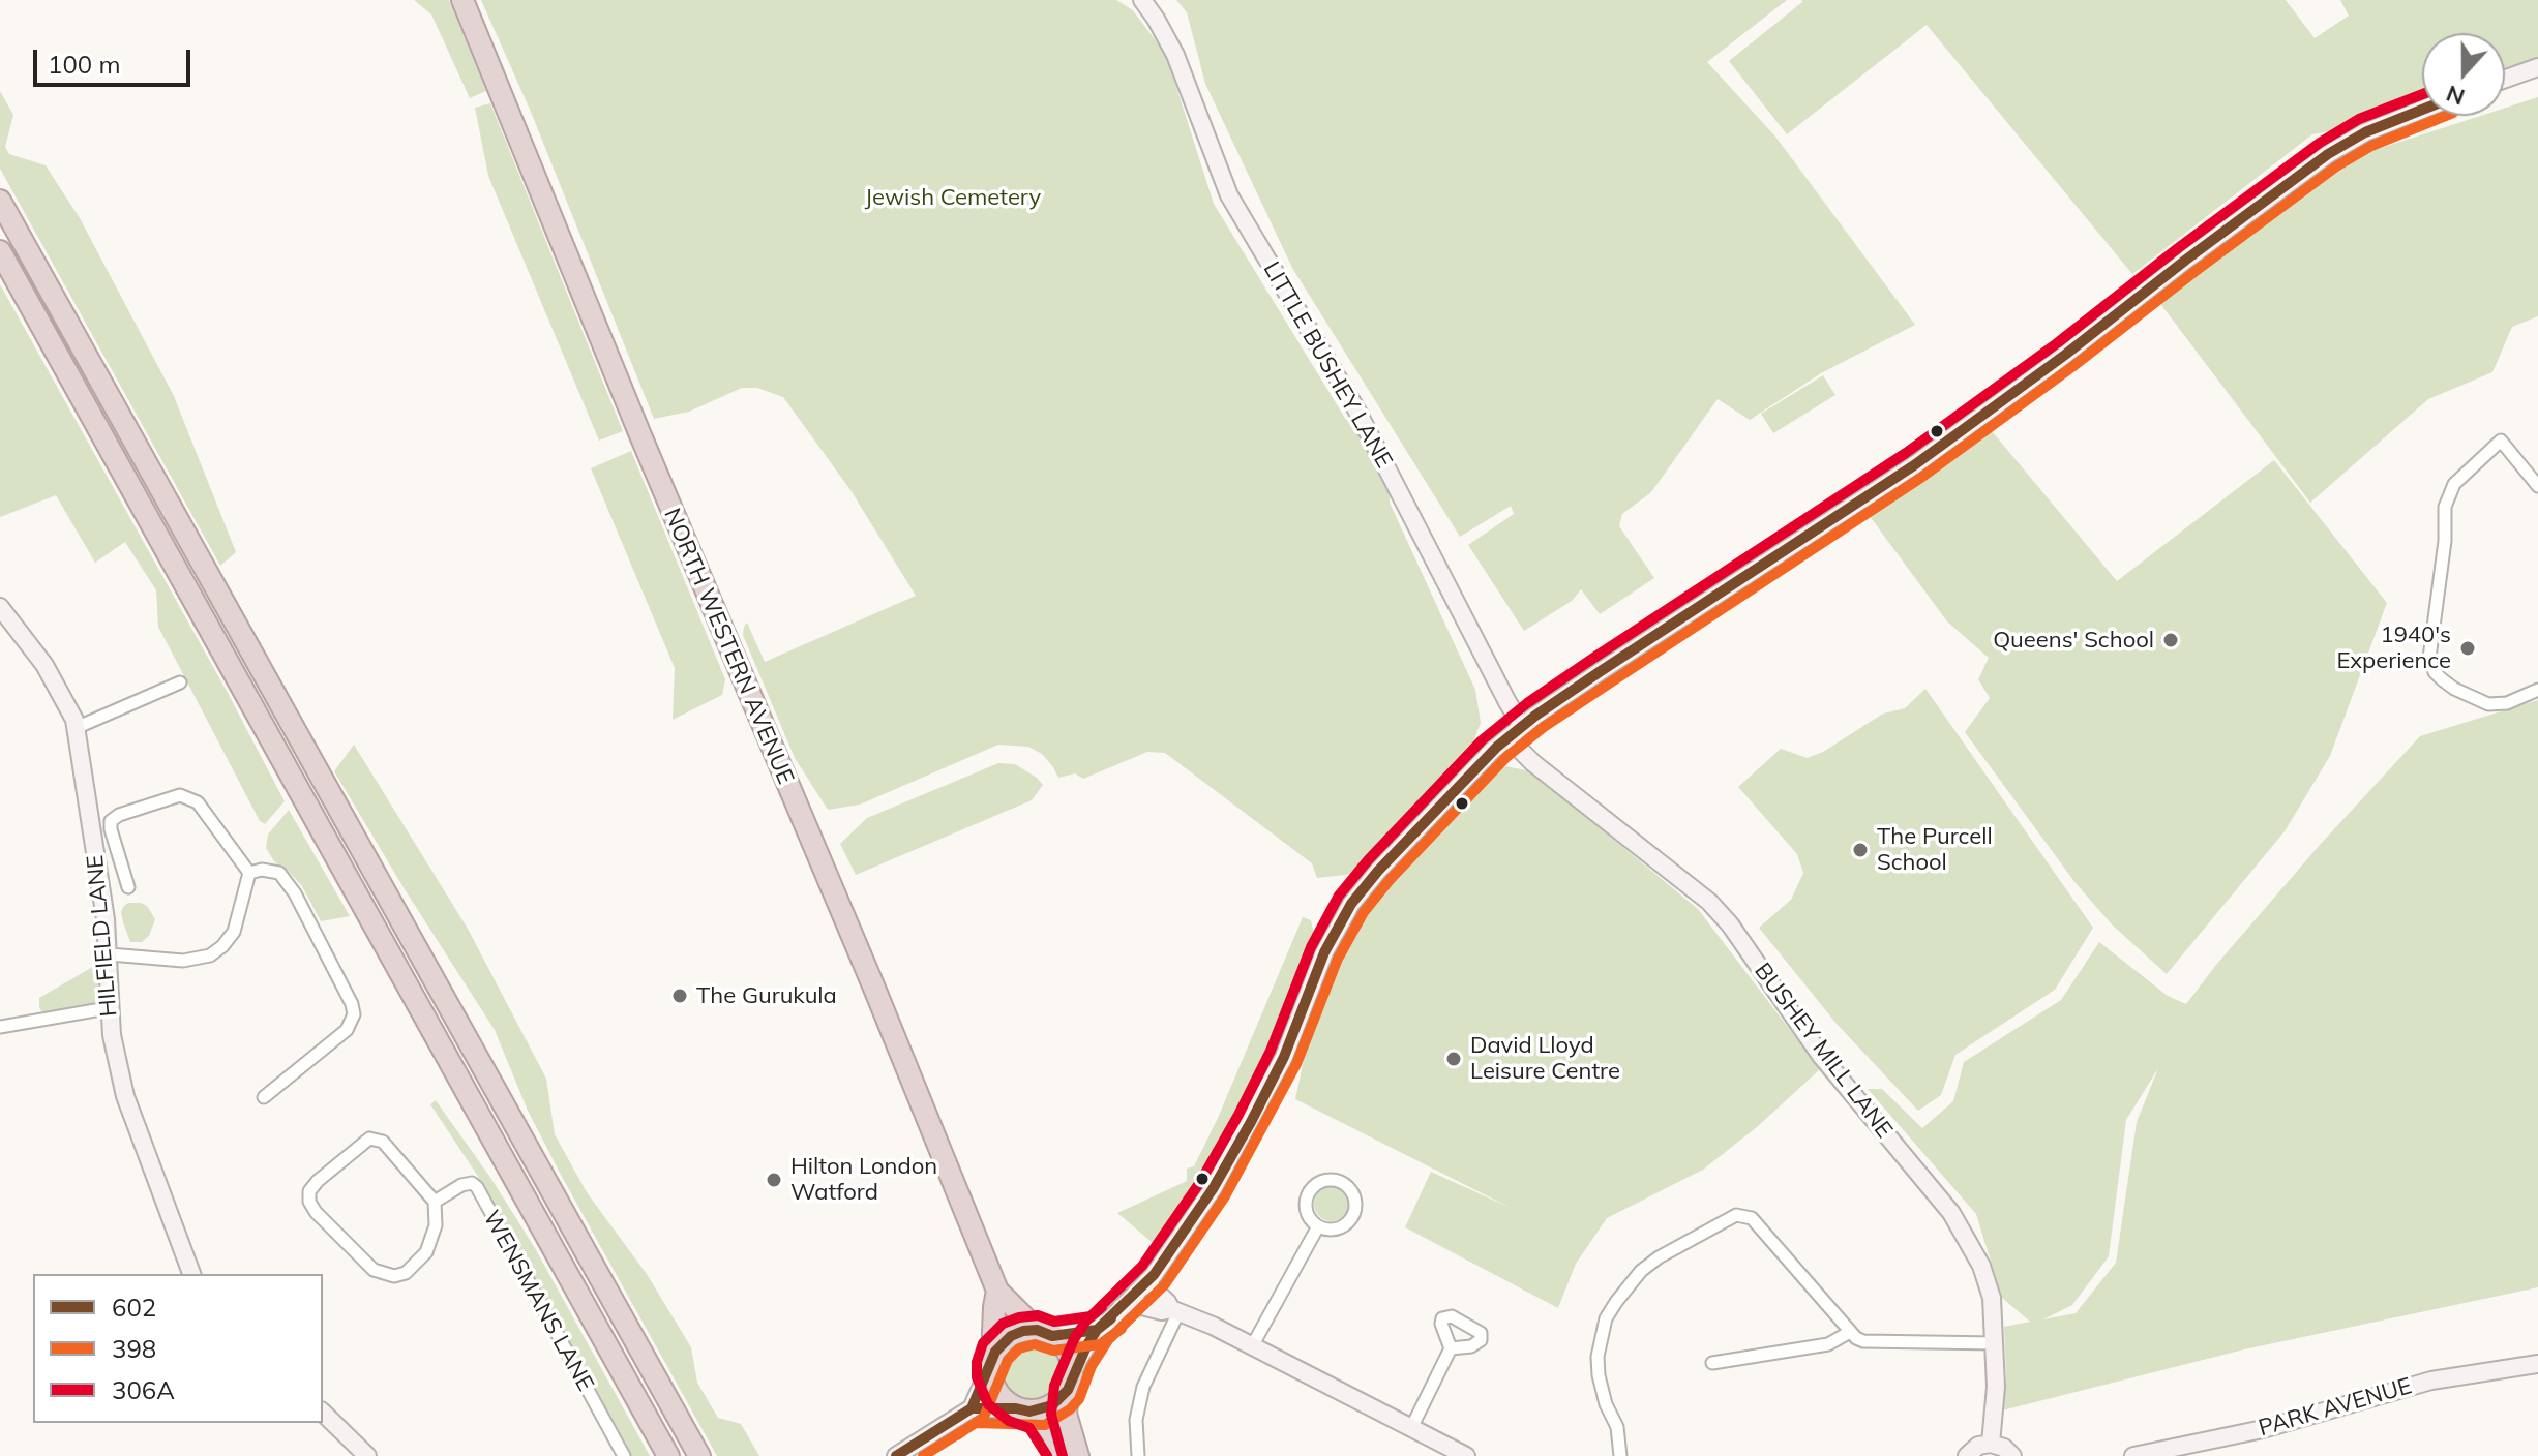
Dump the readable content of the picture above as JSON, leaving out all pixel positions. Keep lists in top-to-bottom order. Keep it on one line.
{"streets":{"highway":["NORTH WESTERN AVENUE"],"street":["LITTLE BUSHEY LANE","HILFIELD LANE","BUSHEY MILL LANE","WENSMANS LANE","PARK AVENUE"]},"parks":["Jewish Cemetery"],"places":["Queens' School","1940's Experience","The Purcell School","The Gurukula","David Lloyd Leisure Centre","Hilton London Watford"],"lines":["transit line 306A","transit line 602","transit line 398"],"legend":["602","398","306A"],"scale_bar":"100 m","north":"bottom"}
